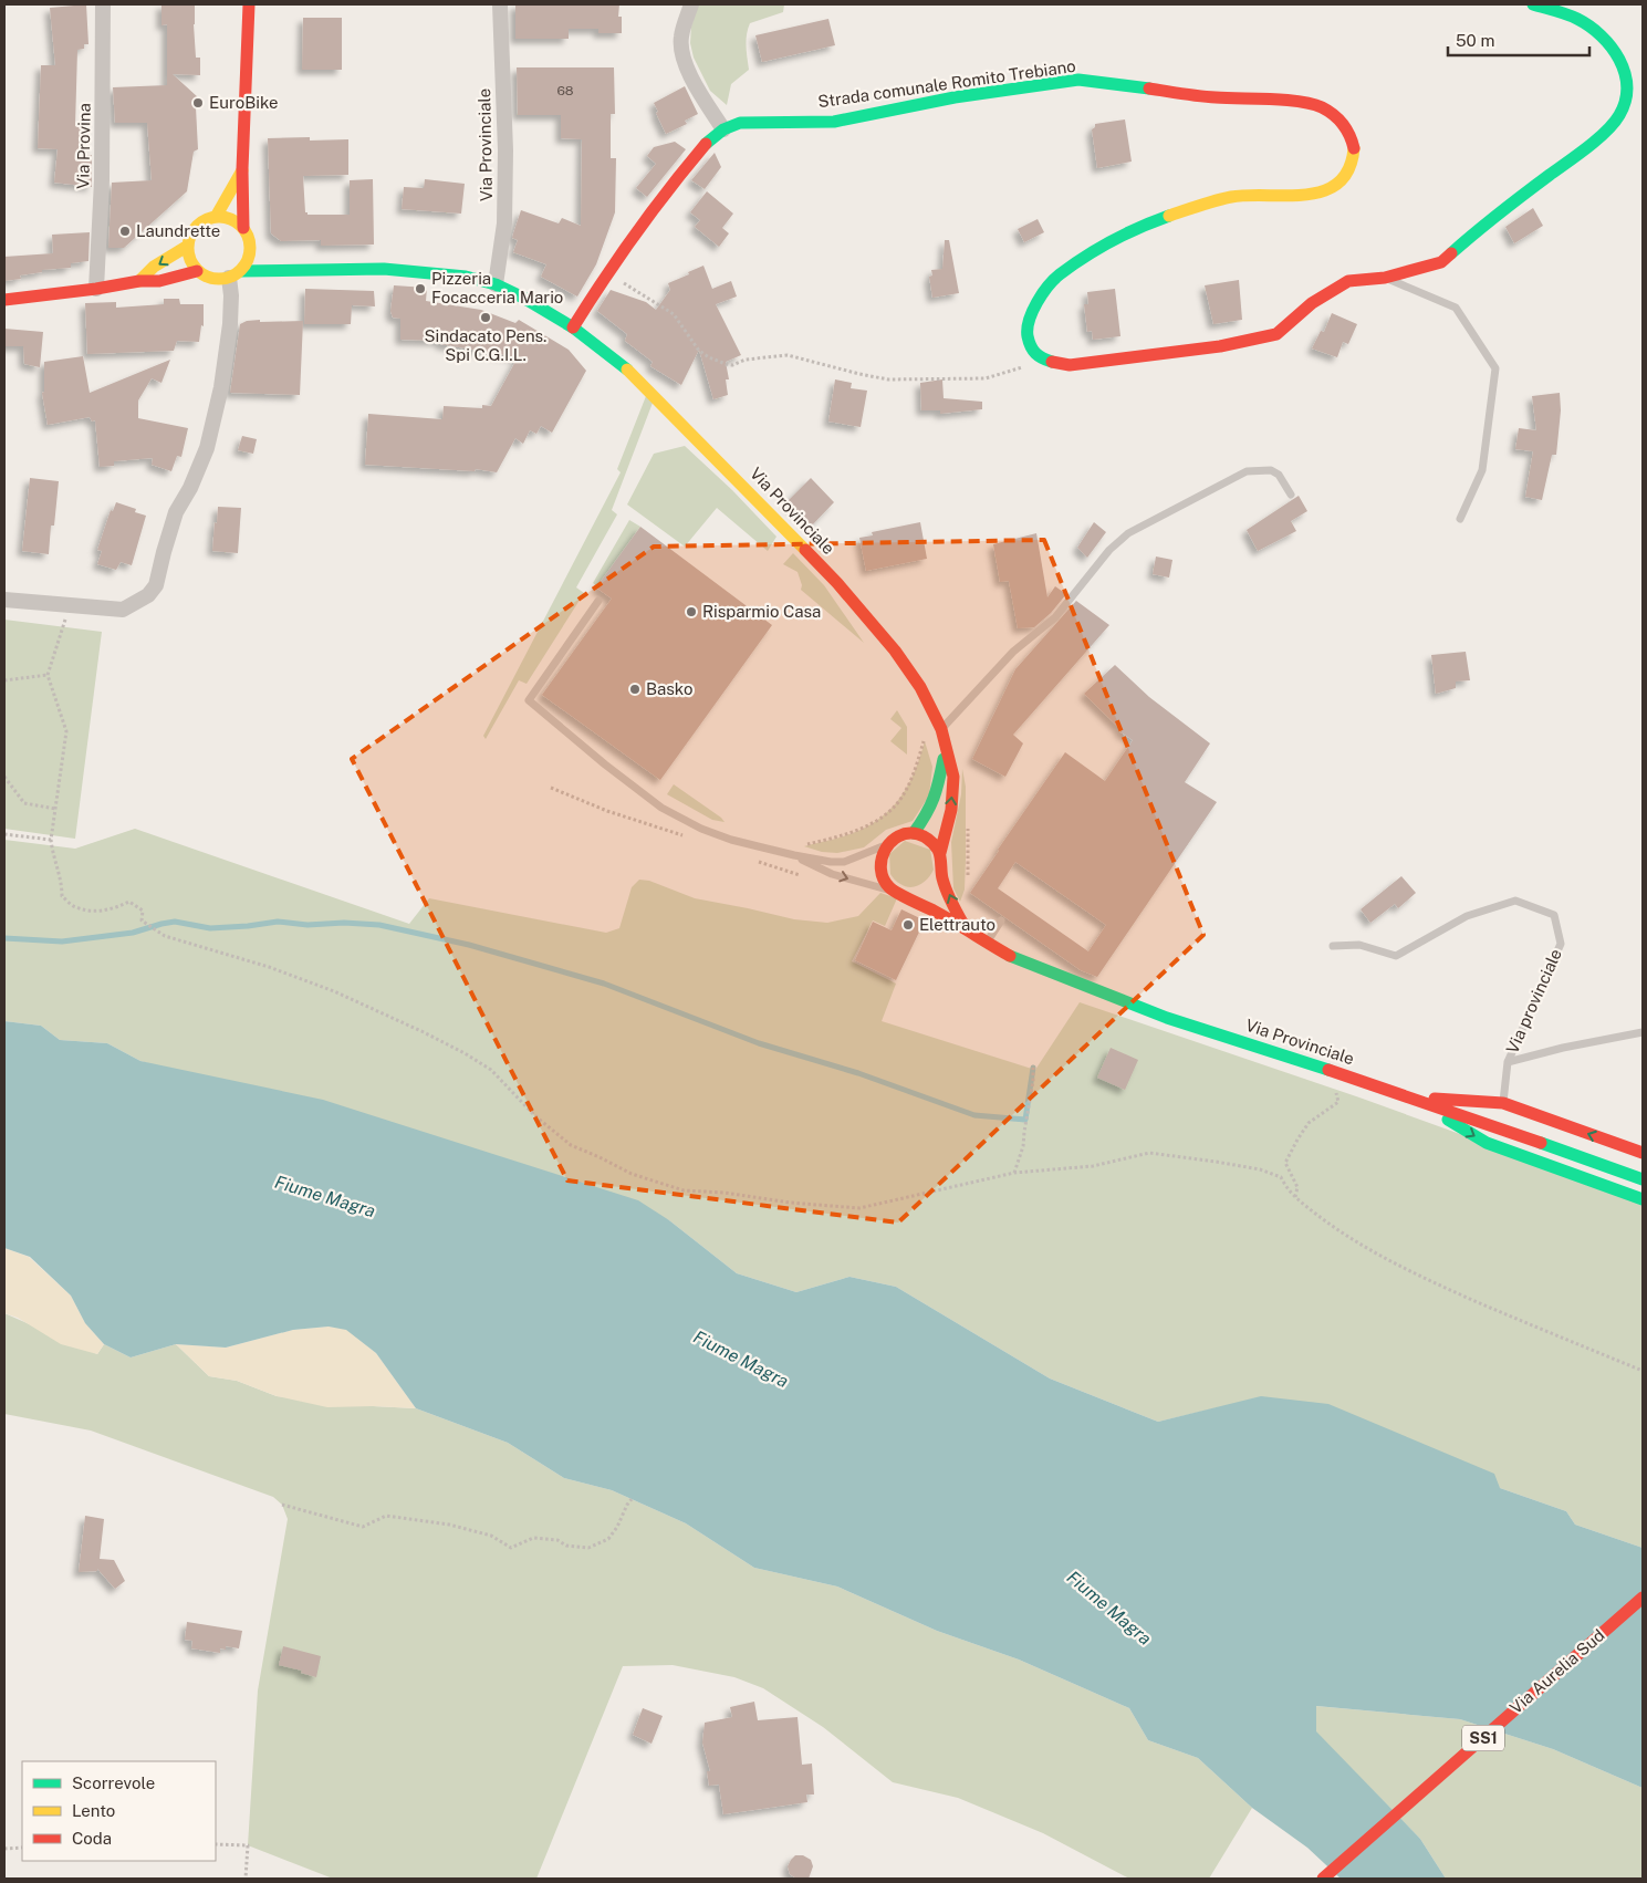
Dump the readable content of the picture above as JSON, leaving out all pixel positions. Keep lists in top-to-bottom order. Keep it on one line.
{"streets":{"main road":["Strada comunale Romito Trebiano","Via Provinciale","Via Aurelia Sud","SS1"],"street":["Via Provina"],"lane":["Via provinciale"]},"crossings":[["Strada comunale Romito Trebiano","Via Provinciale"]],"water":["Fiume Magra"],"places":["EuroBike","Laundrette","Pizzeria Focacceria Mario","Sindacato Pens. Spi C.G.I.L.","Risparmio Casa","Basko","Elettrauto"],"house_numbers":["68"],"legend":["Scorrevole","Lento","Coda"],"scale_bar":"50 m"}
